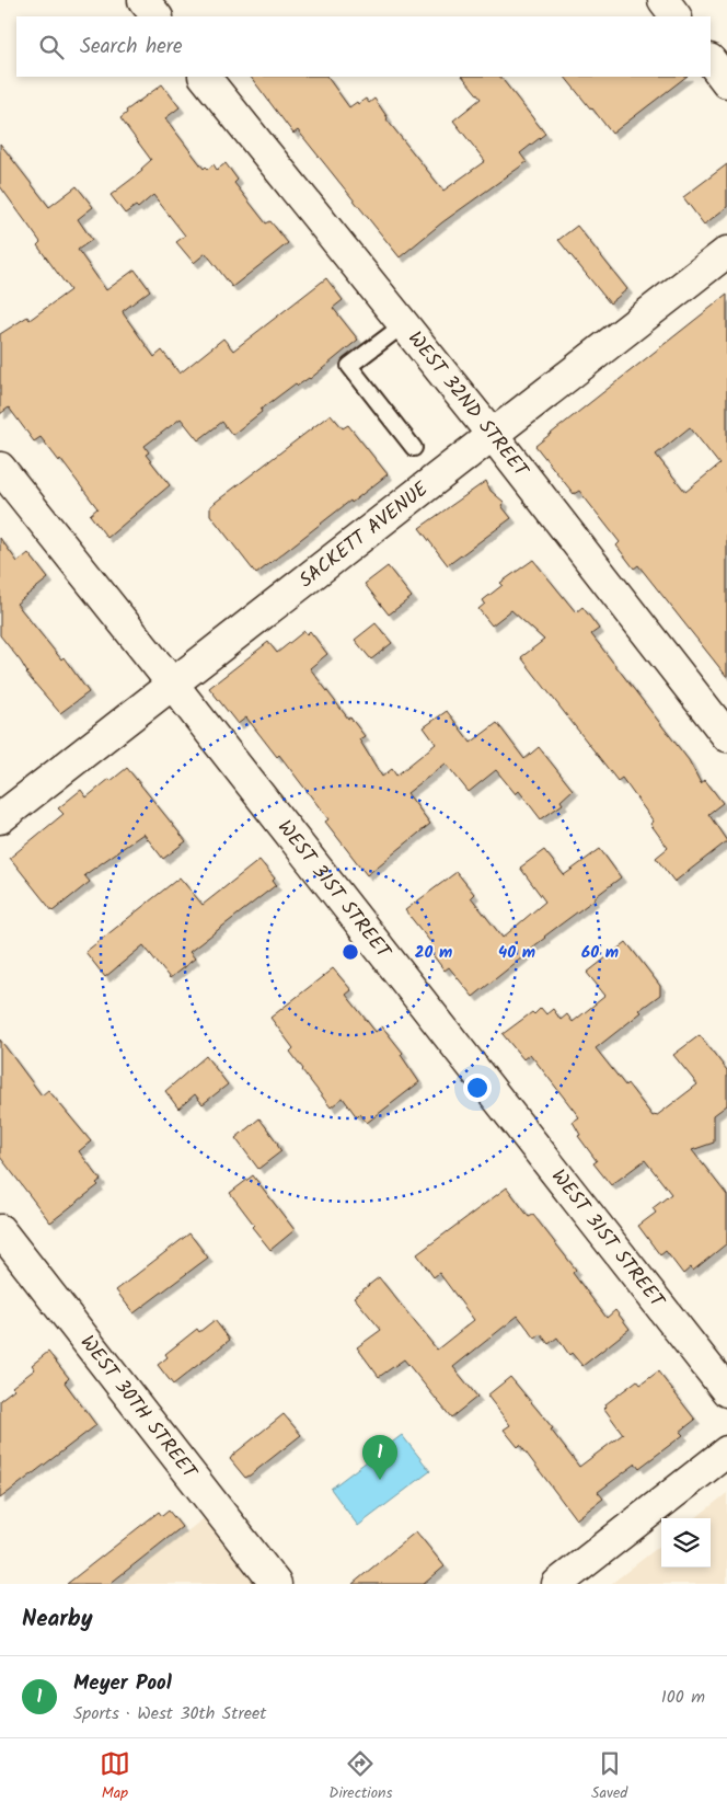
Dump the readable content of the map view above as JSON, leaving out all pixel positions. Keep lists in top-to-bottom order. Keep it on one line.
{"streets":{"street":["WEST 32ND STREET","SACKETT AVENUE","WEST 31ST STREET","WEST 30TH STREET"]},"crossings":[["WEST 32ND STREET","SACKETT AVENUE"],["SACKETT AVENUE","WEST 31ST STREET"]],"page":{"search":"Search here","pins":"1","heading":"Nearby","list":[{"mark":"1","name":"Meyer Pool","note":"Sports · West 30th Street","value":"100 m"}],"nav":["Map","Directions","Saved"]},"rings":["20 m","40 m","60 m"]}
